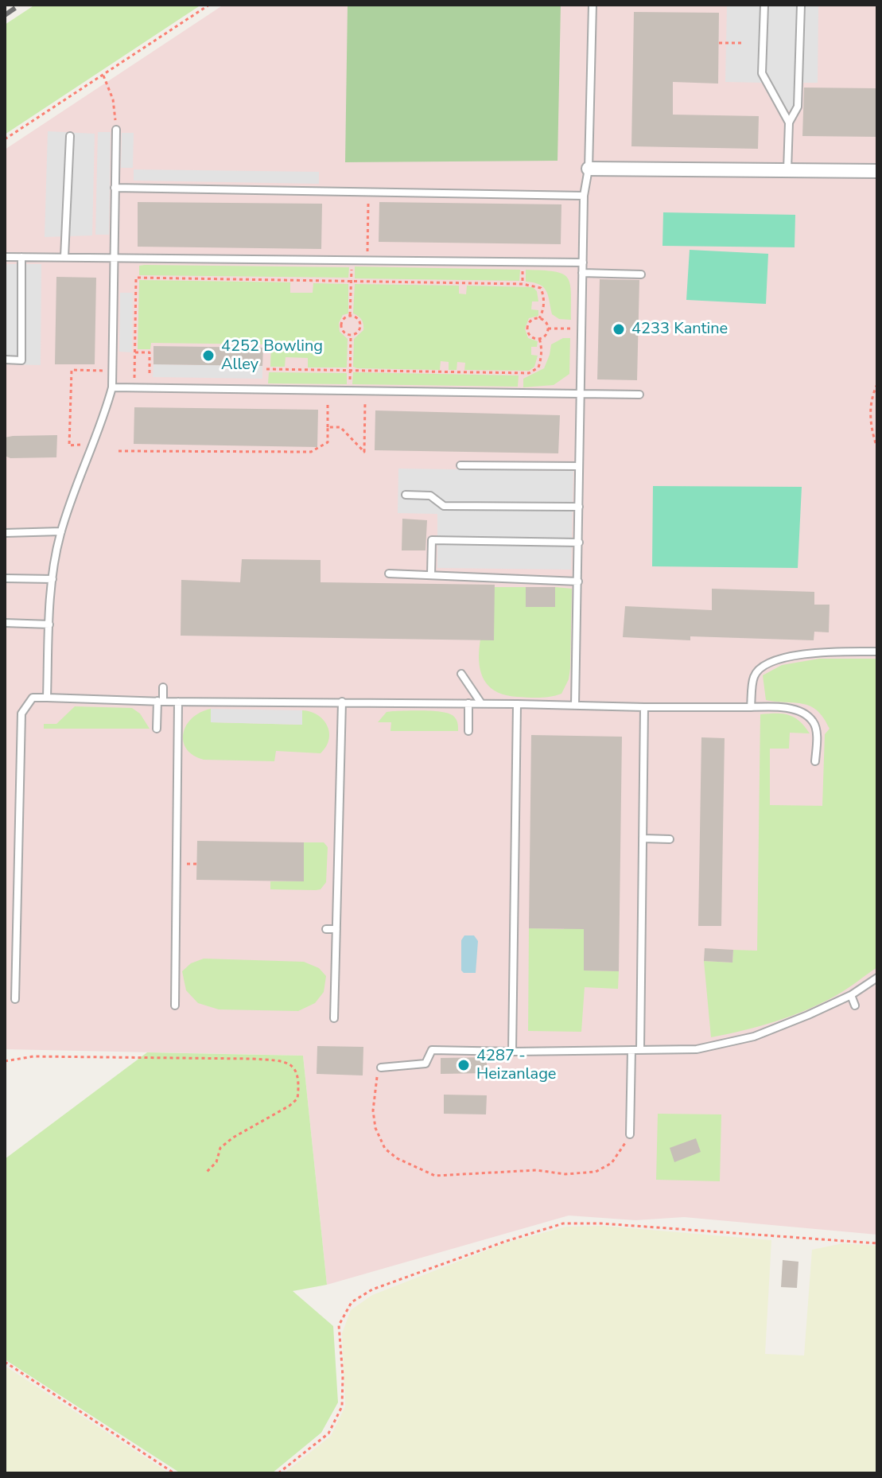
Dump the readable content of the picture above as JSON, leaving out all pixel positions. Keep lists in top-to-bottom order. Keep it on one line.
{"places":["4233 Kantine","4252 Bowling Alley","4287 - Heizanlage"]}
